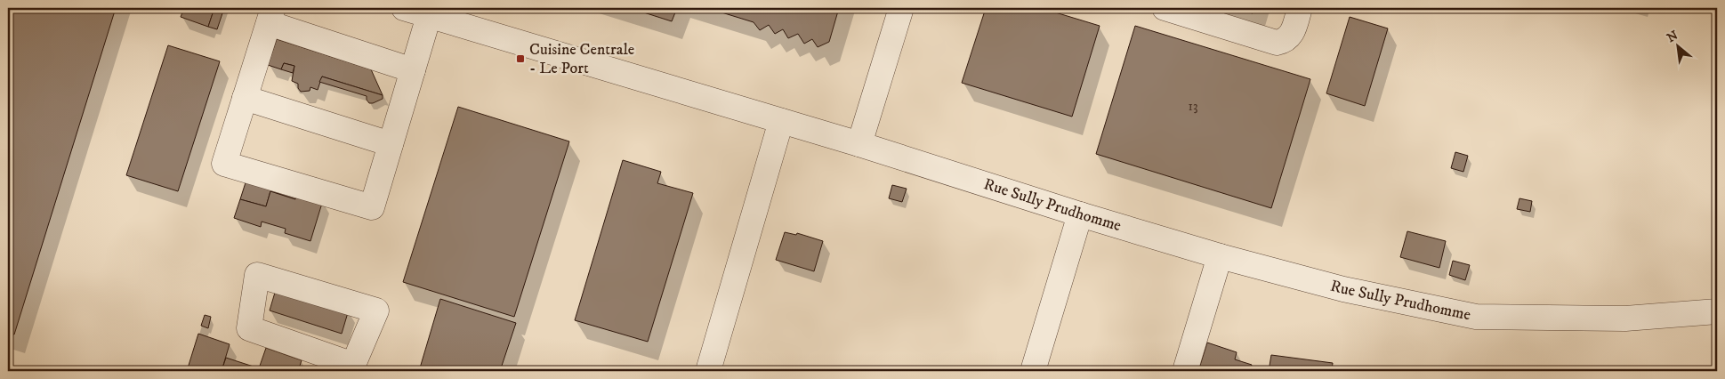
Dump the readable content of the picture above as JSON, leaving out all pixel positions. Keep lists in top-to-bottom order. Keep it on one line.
{"streets":{"street":["Rue Sully Prudhomme"]},"places":{"transit":["Cuisine Centrale - Le Port"]},"house_numbers":["13"],"north":"top left"}
